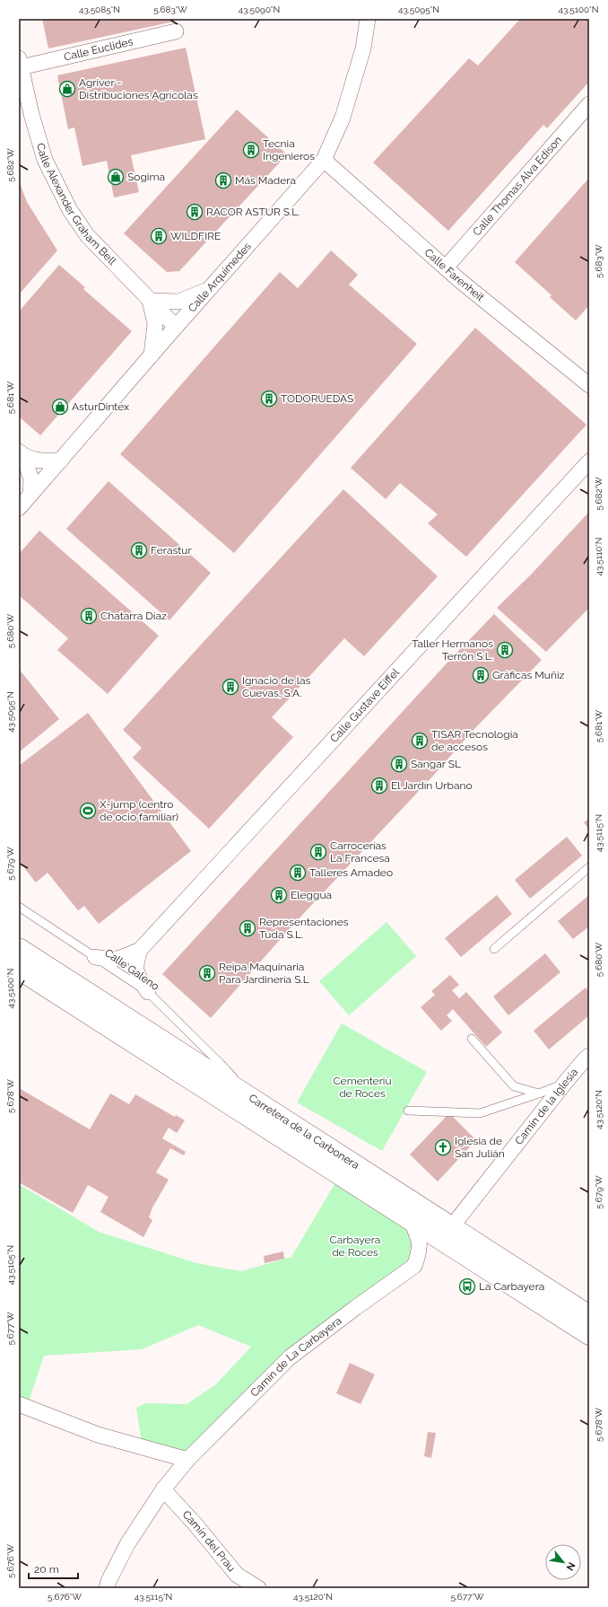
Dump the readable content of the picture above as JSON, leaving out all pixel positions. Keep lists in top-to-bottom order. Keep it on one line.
{"streets":{"street":["Calle Euclides","Calle Thomas Alva Edison","Calle Alexander Graham Bell","Calle Farenheit","Calle Arquímedes","Calle Gustave Eiffel","Camín de la Iglesia","Carretera de la Carbonera","Camín de La Carbayera","Camín del Prau"],"lane":["Calle Galeno"]},"crossings":[["Calle Euclides","Calle Alexander Graham Bell"],["Calle Thomas Alva Edison","Calle Farenheit"],["Calle Alexander Graham Bell","Calle Arquímedes"],["Calle Farenheit","Calle Arquímedes"],["Calle Gustave Eiffel","Calle Galeno"],["Calle Galeno","Carretera de la Carbonera"],["Camín de la Iglesia","Carretera de la Carbonera"],["Carretera de la Carbonera","Camín de La Carbayera"],["Camín de La Carbayera","Camín del Prau"]],"parks":["Cementeriu de Roces","Carbayera de Roces"],"places":{"shop":["Agriver - Distribuciones Agrícolas","Sogima","AsturDintex"],"building":["Tecnia Ingenieros","Más Madera","RACOR ASTUR S.L.","WILDFIRE","TODORUEDAS","Ferastur","Chatarra Díaz","Taller Hermanos Terrón S.L.","Gráficas Muñiz","Ignacio de las Cuevas, S.A.","TISAR Tecnología de accesos","Sangar SL","El Jardín Urbano","Carrocerías La Francesa","Talleres Amadeo","Eleggua","Representaciones Tuda S.L.","Reipa Maquinaria Para Jardinería S.L"],"sports":["X-jump (centro de ocio familiar)"],"church":["Iglesia de San Julián"],"bus stop":["La Carbayera"]},"scale_bar":"20 m","north":"bottom right","coordinates":["43.5085°N","5.683°W","43.5090°N","43.5095°N","43.5100°N","5.682°W","5.681°W","43.5110°N","5.680°W","43.5115°N","5.679°W","5.678°W","43.5120°N","43.5105°N","5.677°W","5.676°W"]}
